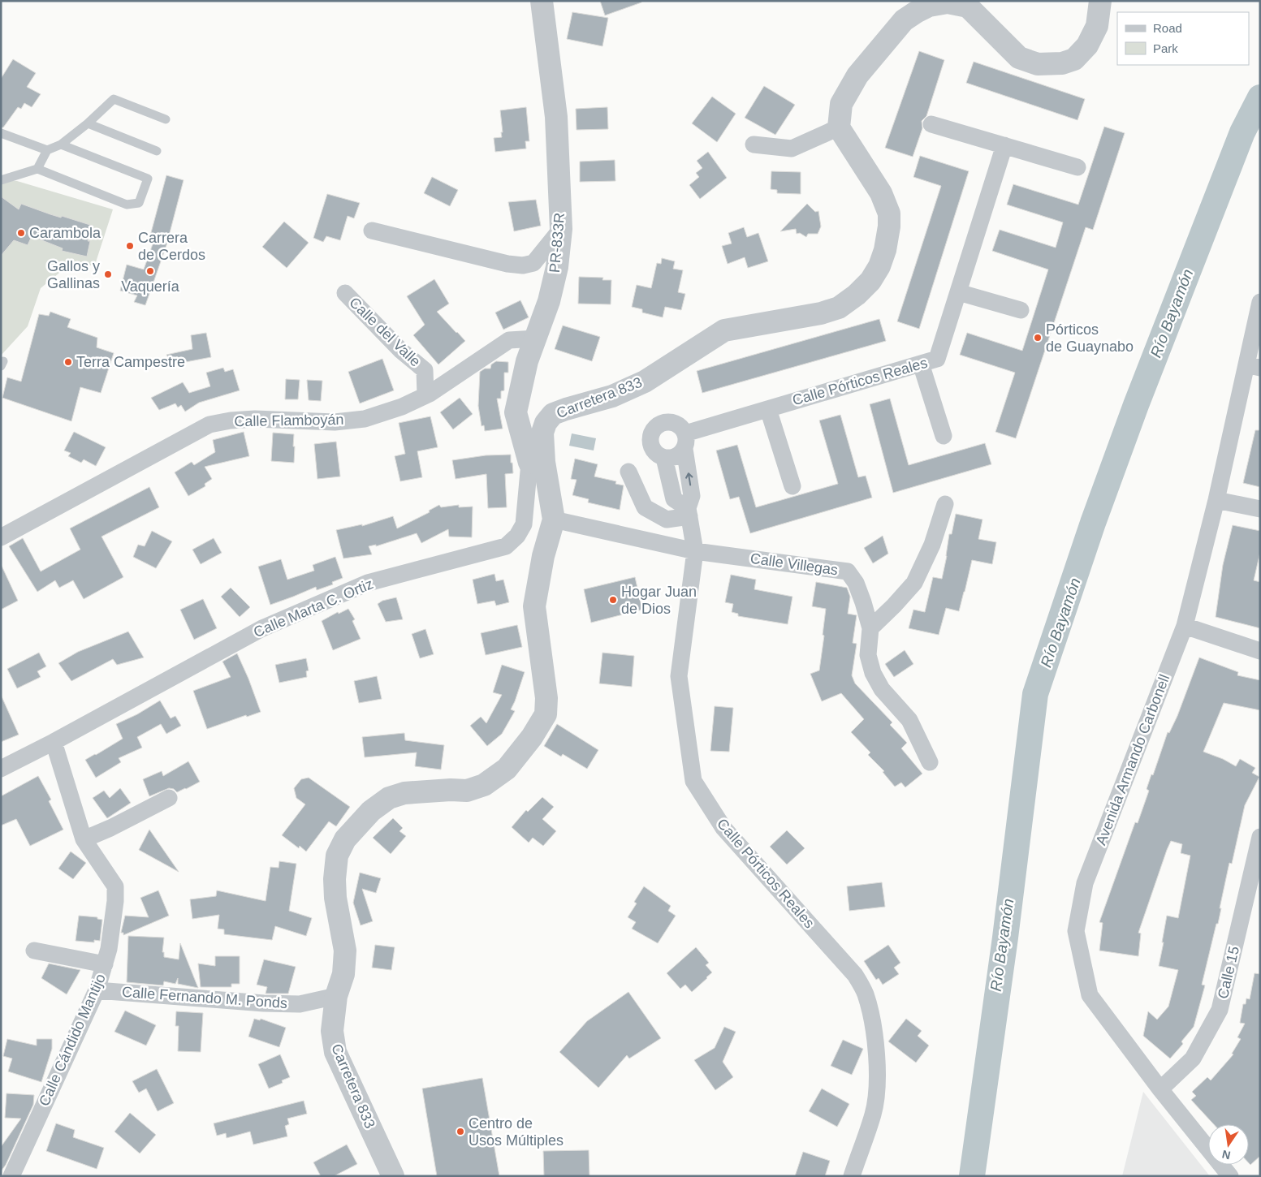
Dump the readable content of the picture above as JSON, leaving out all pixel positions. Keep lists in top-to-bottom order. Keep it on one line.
{"streets":{"street":["PR-833R","Calle del Valle","Calle Pórticos Reales","Carretera 833","Calle Flamboyán","Calle Villegas","Calle Marta C. Ortiz","Avenida Armando Carbonell","Calle 15","Calle Fernando M. Ponds","Calle Cándido Mantijo"]},"crossings":[["PR-833R","Carretera 833"],["PR-833R","Calle Flamboyán"],["PR-833R","Calle Marta C. Ortiz"],["Calle del Valle","Calle Flamboyán"],["Calle Pórticos Reales","Calle Villegas"],["Carretera 833","Calle Villegas"],["Carretera 833","Calle Marta C. Ortiz"],["Carretera 833","Calle Fernando M. Ponds"],["Calle Marta C. Ortiz","Calle Cándido Mantijo"],["Avenida Armando Carbonell","Calle 15"],["Calle Fernando M. Ponds","Calle Cándido Mantijo"]],"water":["Río Bayamón"],"places":["Carambola","Carrera de Cerdos","Vaquería","Gallos y Gallinas","Pórticos de Guaynabo","Terra Campestre","Hogar Juan de Dios","Centro de Usos Múltiples"],"legend":["Road","Park"],"north":"bottom"}
